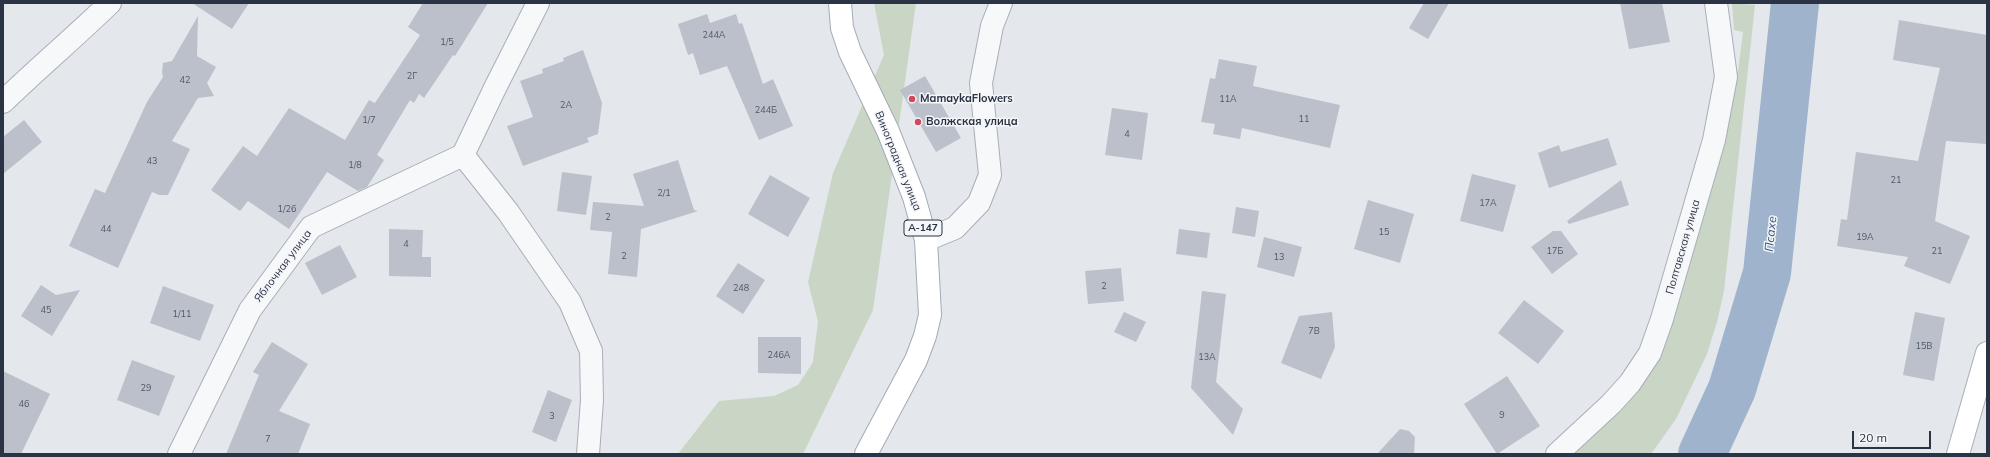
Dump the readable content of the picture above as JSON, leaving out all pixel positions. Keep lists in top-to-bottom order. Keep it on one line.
{"streets":{"main road":["Виноградная улица","А-147"],"street":["Полтавская улица","Яблочная улица"]},"water":["Псахе"],"places":["MamaykaFlowers","Волжская улица"],"house_numbers":["244А","1/5","2Г","42","11А","2А","244Б","11","1/7","4","43","1/8","21","2/1","17А","1/26","2","44","15","19А","4","17Б","21","2","13","2","248","45","1/11","7В","15В","246А","13А","29","46","9","3","7"],"scale_bar":"20 m"}
